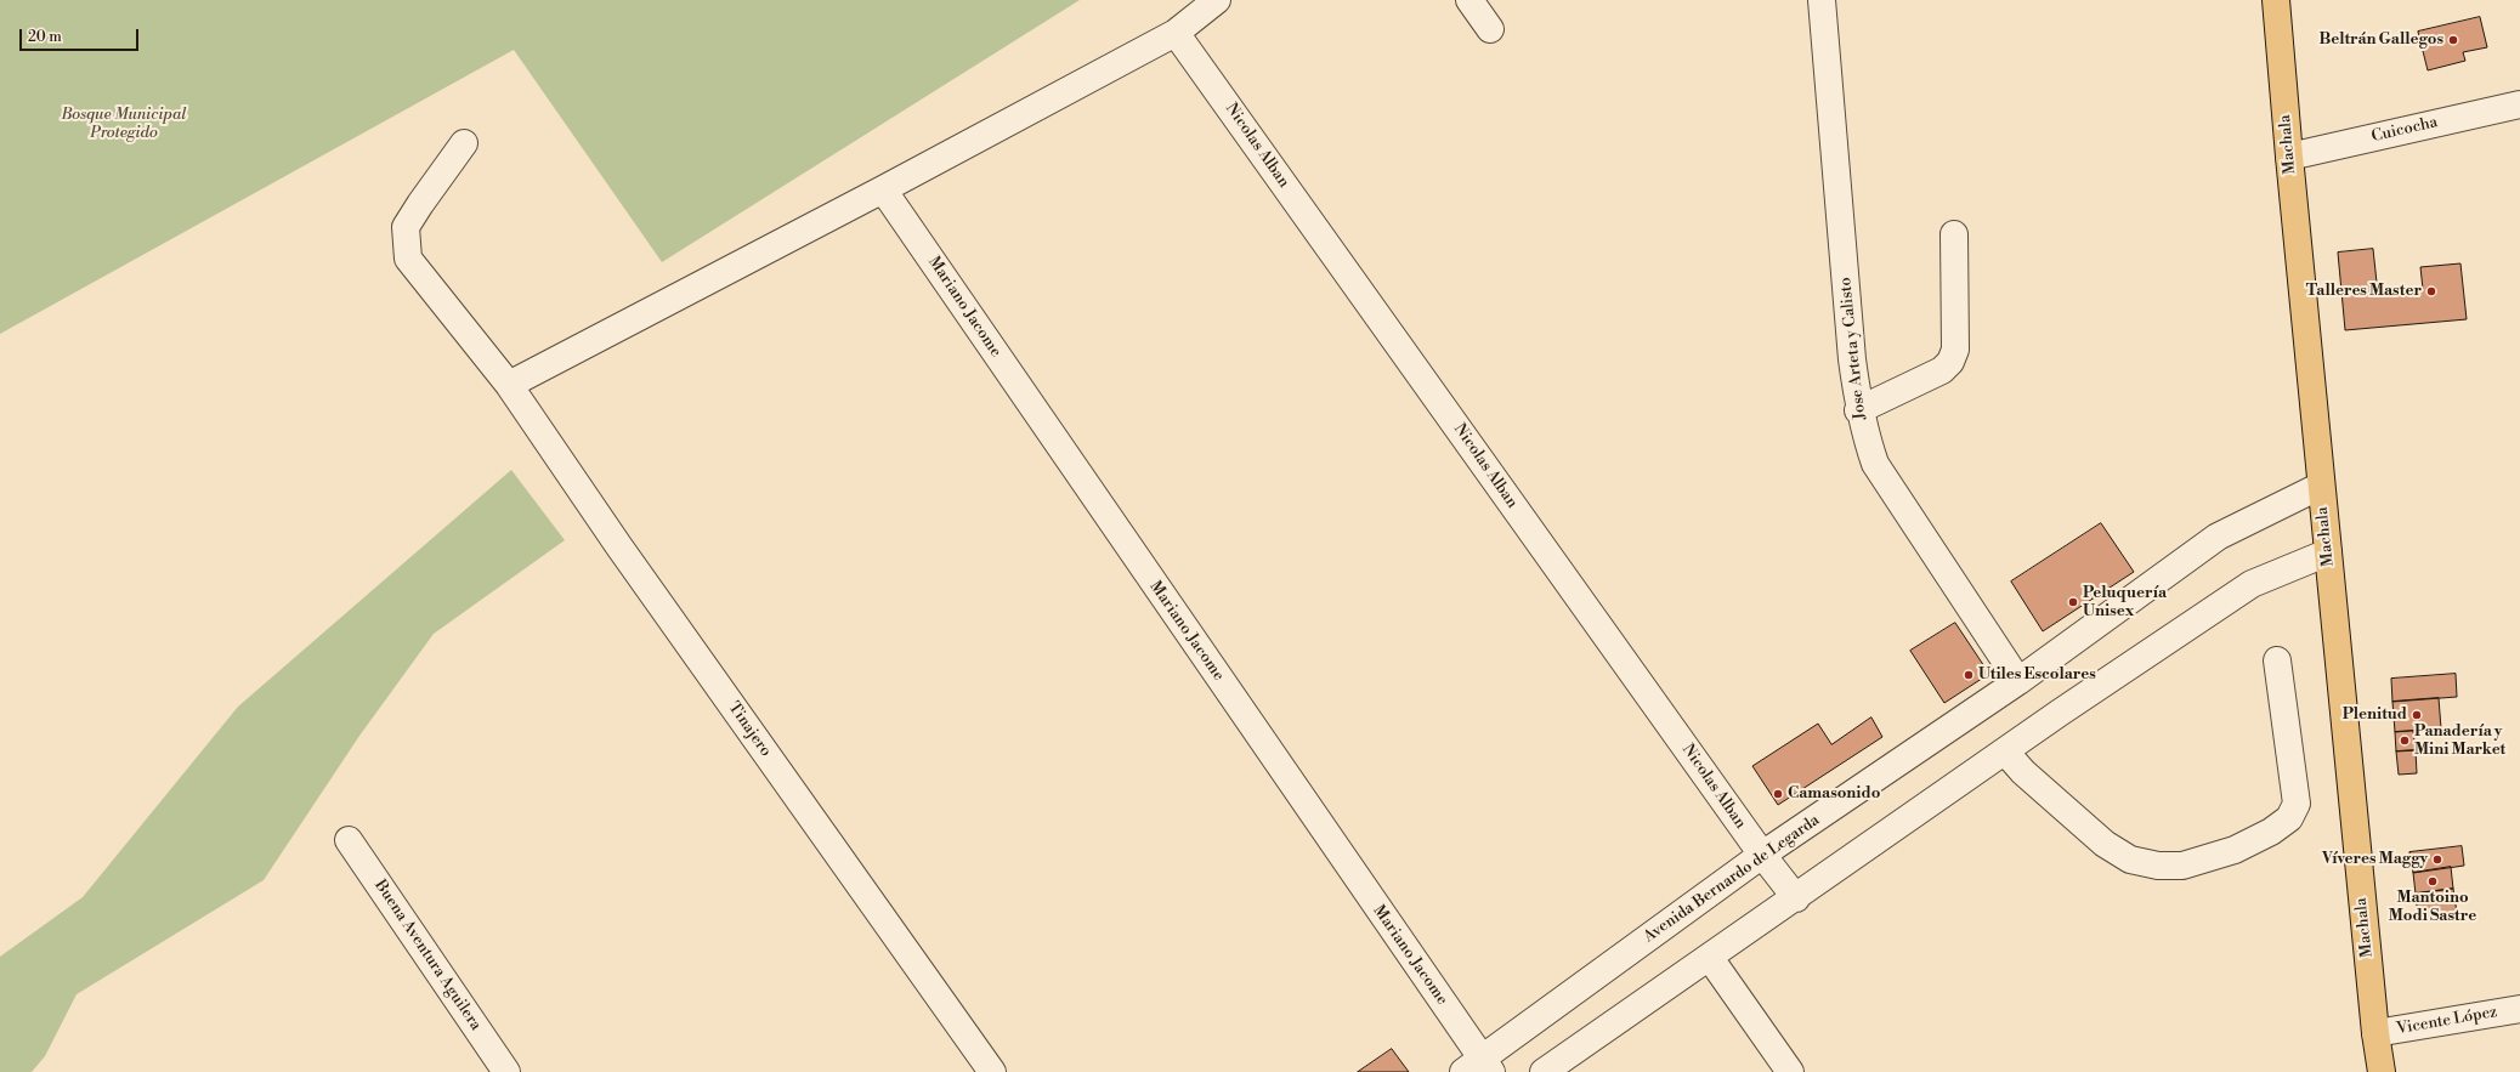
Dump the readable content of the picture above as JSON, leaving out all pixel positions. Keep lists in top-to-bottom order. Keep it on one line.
{"streets":{"main road":["Machala"],"street":["Cuicocha","Nicolas Alban","Mariano Jacome","Jose Arteta y Calisto","Tinajero","Avenida Bernardo de Legarda","Buena Aventura Aguilera","Vicente López"]},"crossings":[["Cuicocha","Machala"],["Machala","Avenida Bernardo de Legarda"],["Machala","Vicente López"],["Nicolas Alban","Avenida Bernardo de Legarda"],["Mariano Jacome","Avenida Bernardo de Legarda"],["Jose Arteta y Calisto","Avenida Bernardo de Legarda"]],"parks":["Bosque Municipal Protegido"],"places":["Beltrán Gallegos","Talleres Master","Peluquería Unisex","Utiles Escolares","Plenitud","Panadería y Mini Market","Camasonido","Víveres Maggy","Mantoino Modi Sastre"],"scale_bar":"20 m"}
